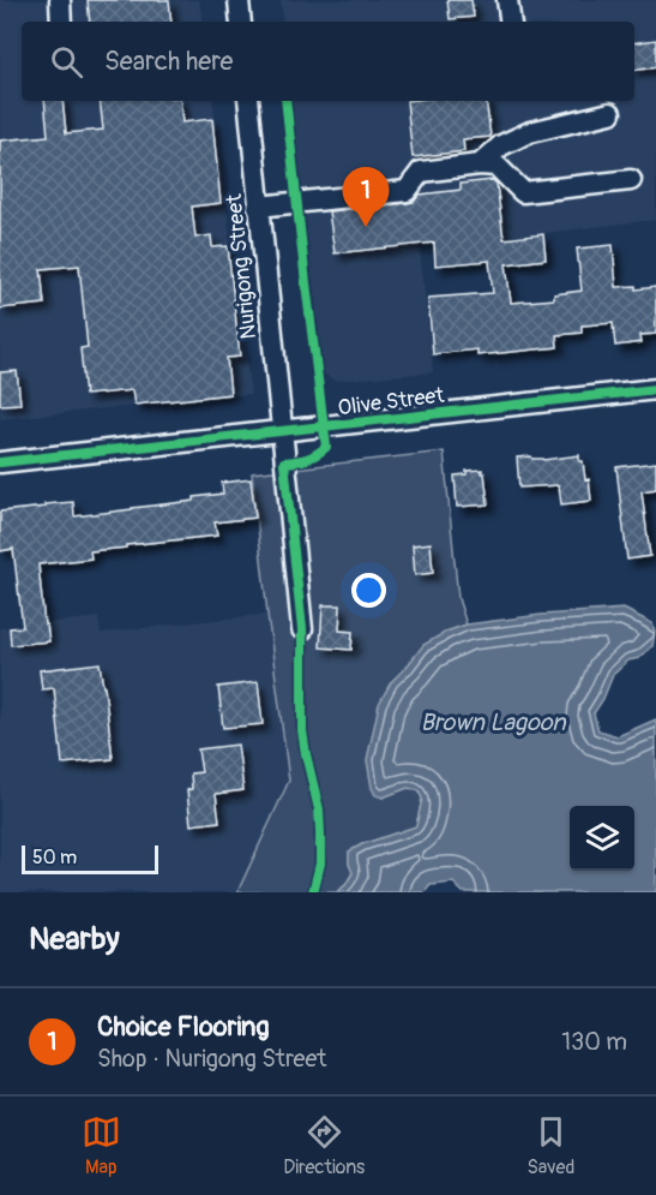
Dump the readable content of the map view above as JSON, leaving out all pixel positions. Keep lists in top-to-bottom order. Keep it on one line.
{"streets":{"street":["Nurigong Street","Olive Street"]},"crossings":[["Nurigong Street","Olive Street"]],"water":["Brown Lagoon"],"scale_bar":"50 m","page":{"search":"Search here","pins":"1","scale":"50 m","heading":"Nearby","list":[{"mark":"1","name":"Choice Flooring","note":"Shop · Nurigong Street","value":"130 m"}],"nav":["Map","Directions","Saved"]}}
